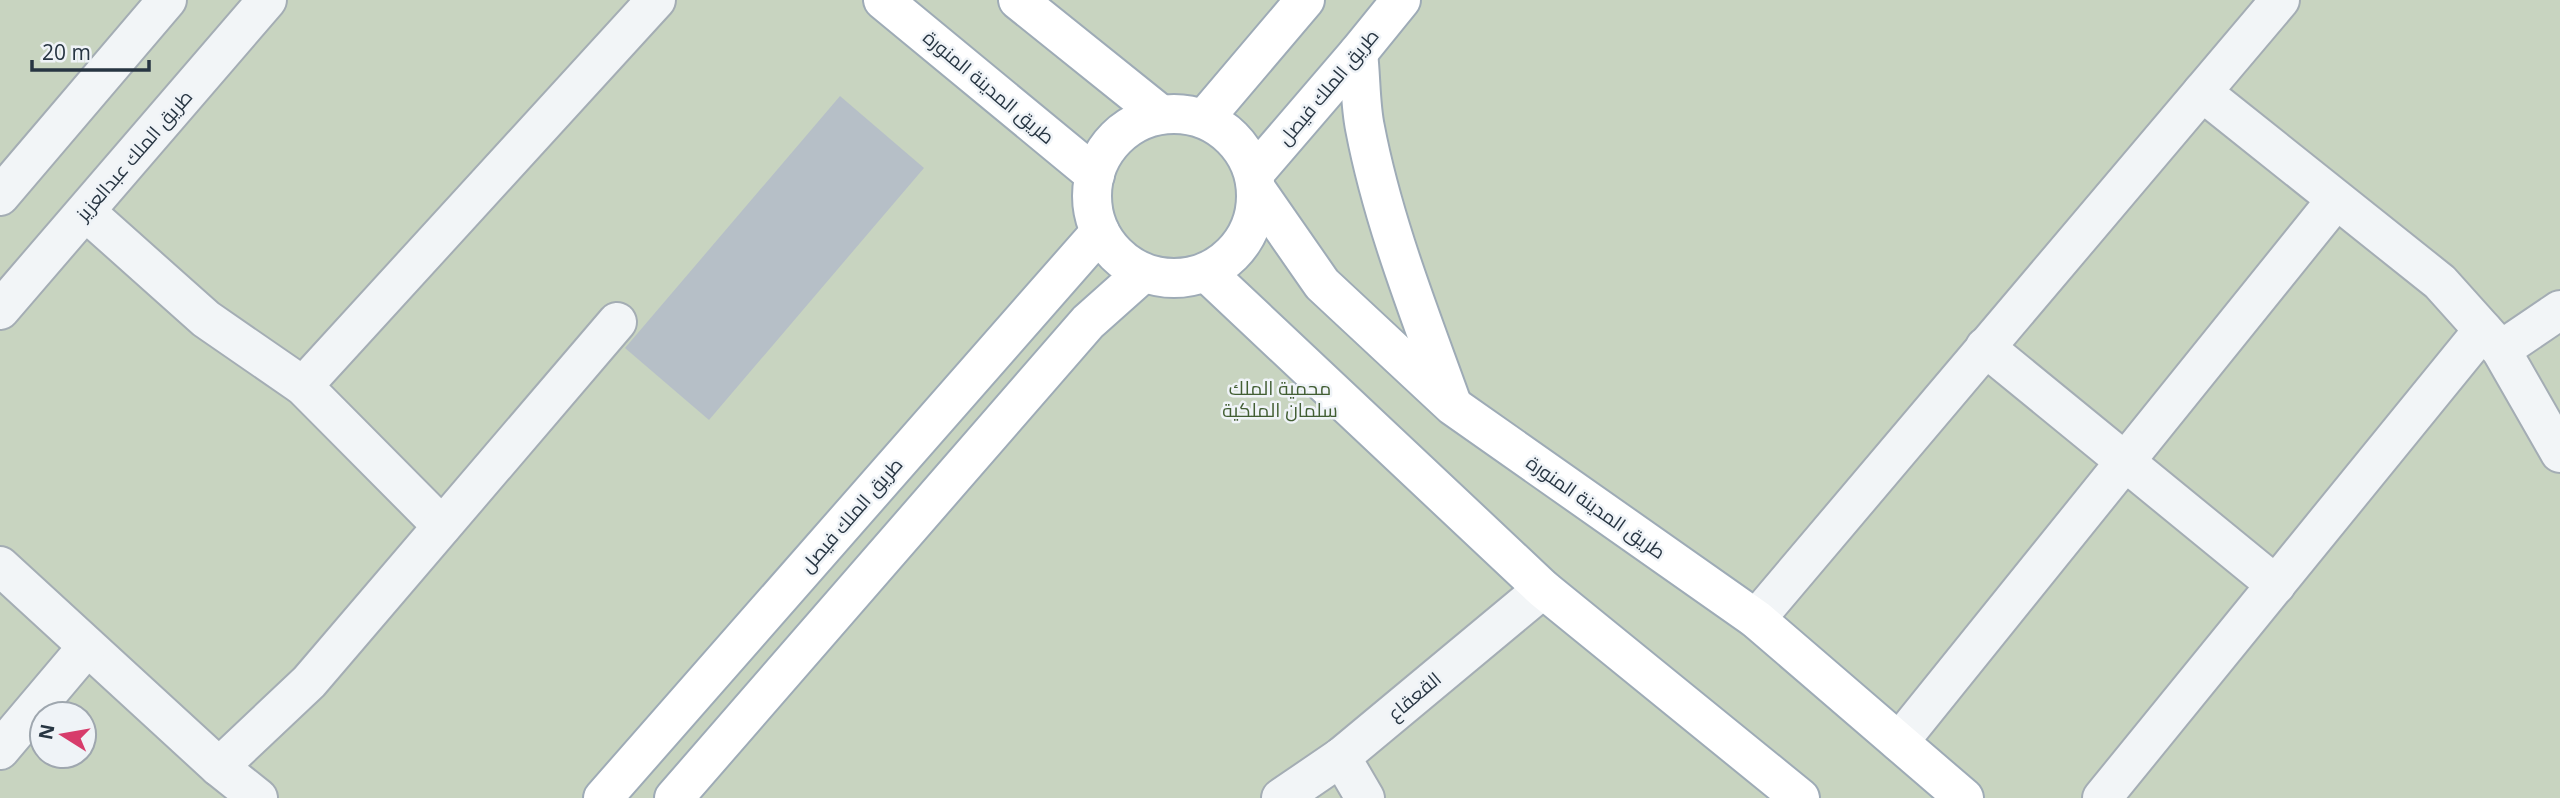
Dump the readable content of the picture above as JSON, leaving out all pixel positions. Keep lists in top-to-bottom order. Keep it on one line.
{"streets":{"main road":["طريق المدينة المنورة","طريق الملك فيصل"],"street":["طريق الملك عبدالعزيز","القعقاع"]},"crossings":[["طريق المدينة المنورة","طريق الملك فيصل"]],"parks":["محمية الملك سلمان الملكية"],"scale_bar":"20 m","north":"left"}
